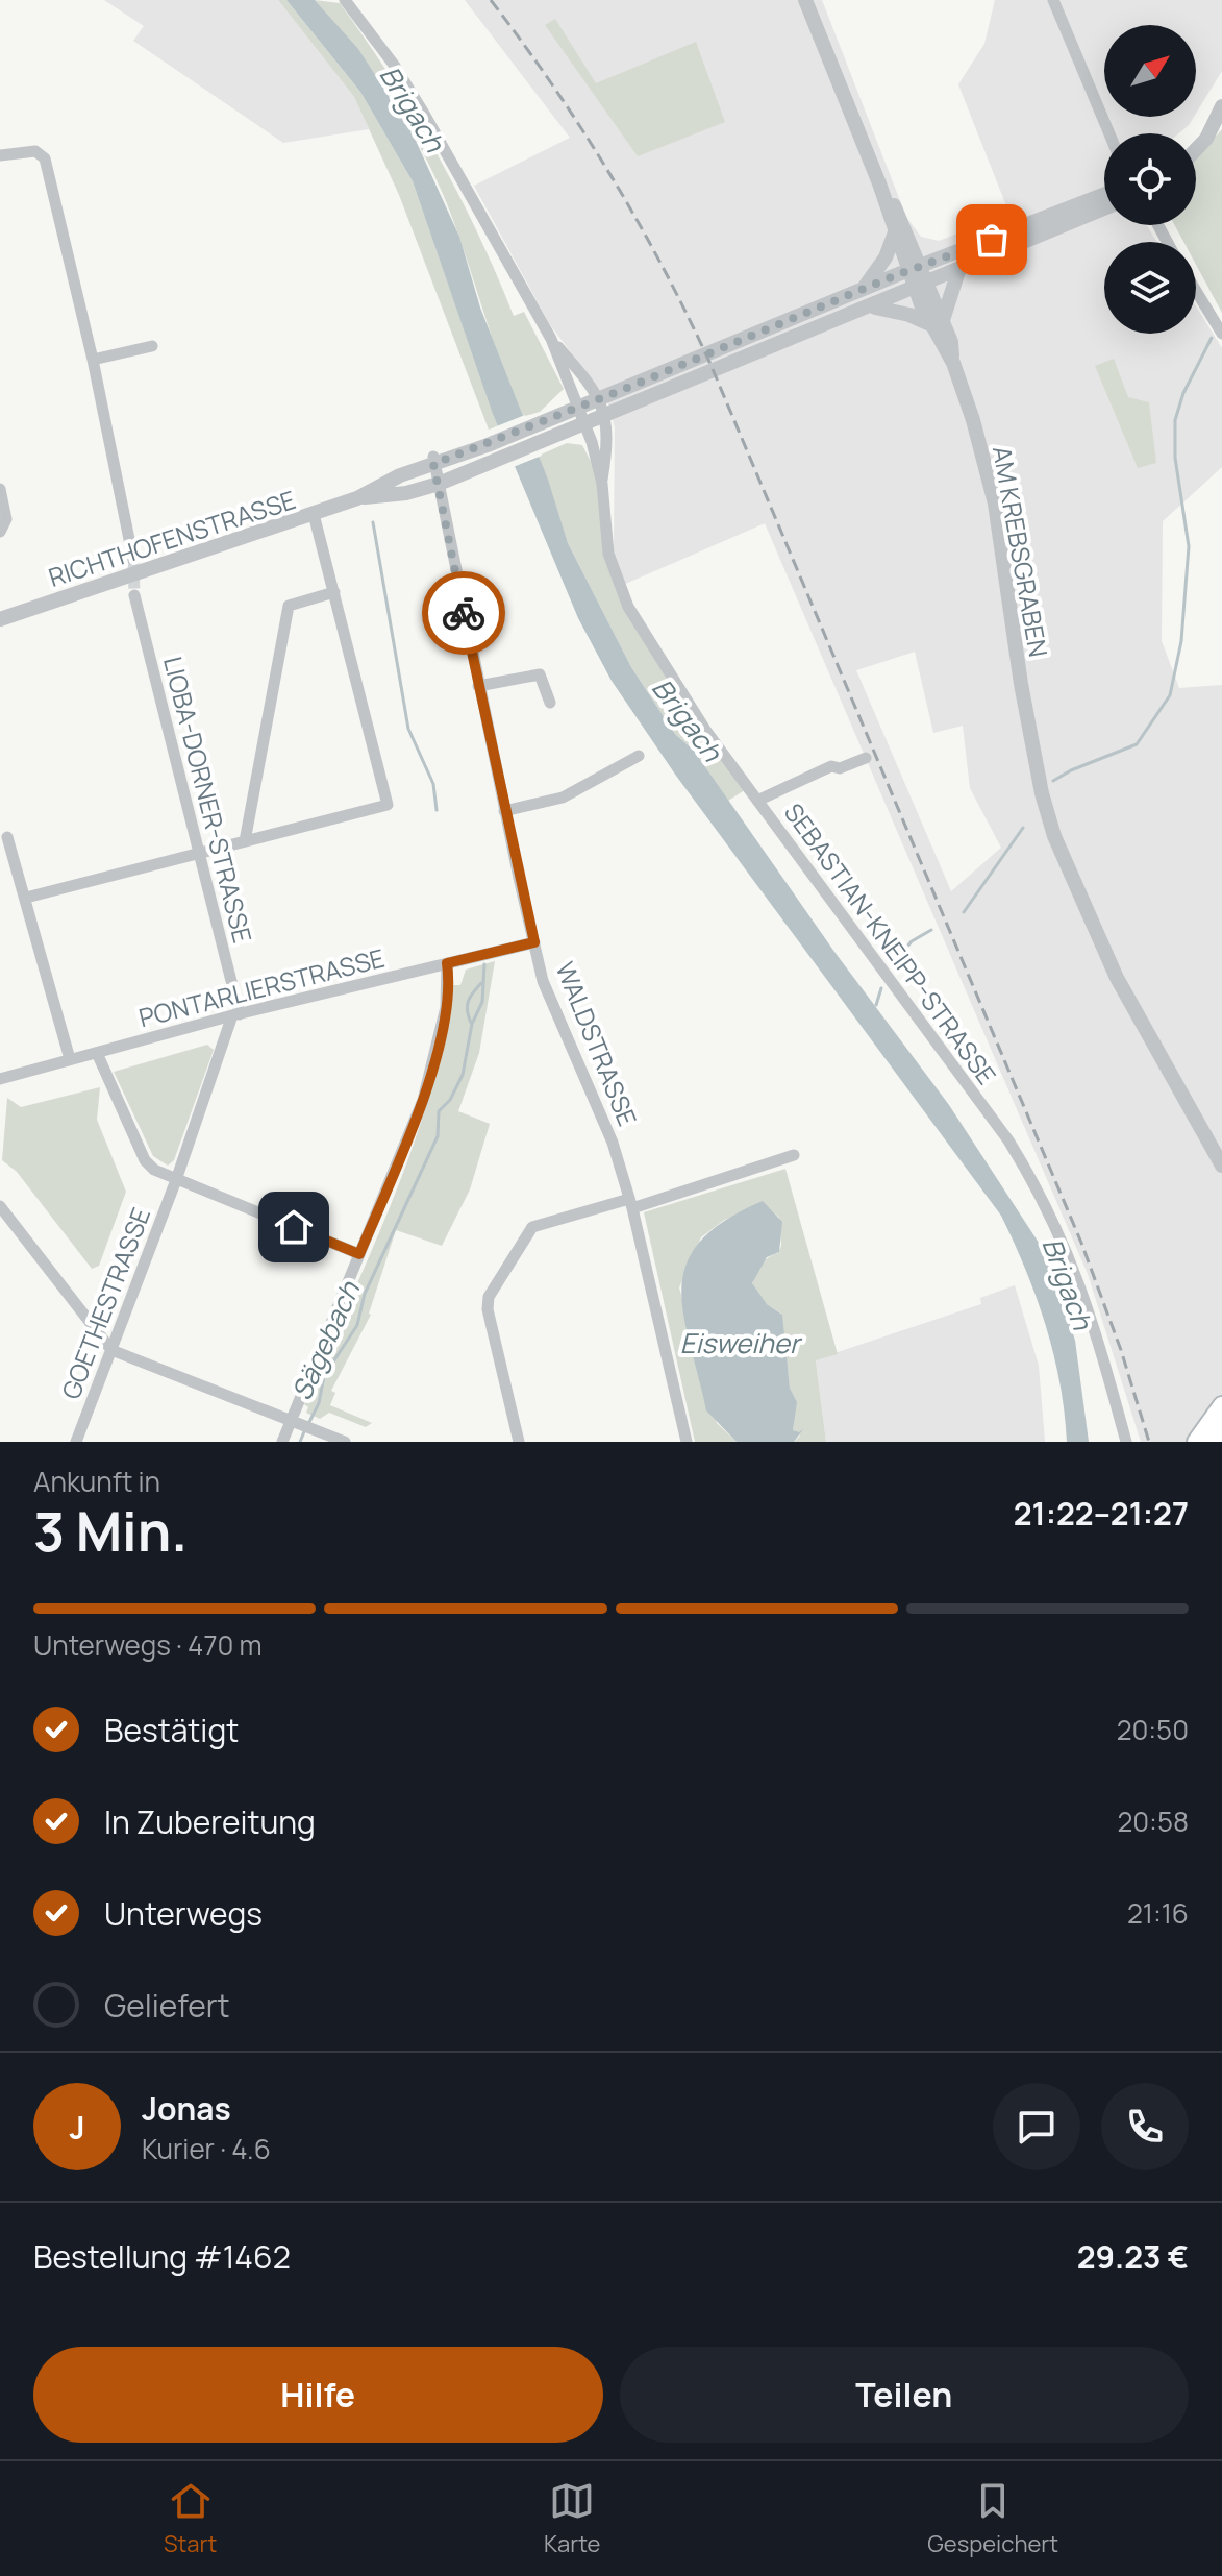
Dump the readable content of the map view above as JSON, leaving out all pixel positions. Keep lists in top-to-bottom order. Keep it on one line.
{"streets":{"street":["RICHTHOFENSTRASSE","AM KREBSGRABEN","LIOBA-DORNER-STRASSE","SEBASTIAN-KNEIPP-STRASSE","PONTARLIERSTRASSE","WALDSTRASSE","GOETHESTRASSE"]},"crossings":[["RICHTHOFENSTRASSE","AM KREBSGRABEN"],["RICHTHOFENSTRASSE","SEBASTIAN-KNEIPP-STRASSE"],["RICHTHOFENSTRASSE","WALDSTRASSE"],["LIOBA-DORNER-STRASSE","PONTARLIERSTRASSE"],["LIOBA-DORNER-STRASSE","GOETHESTRASSE"],["PONTARLIERSTRASSE","WALDSTRASSE"],["PONTARLIERSTRASSE","GOETHESTRASSE"]],"water":["Brigach","Sägebach","Eisweiher"],"north":"top right","page":{"heading":["3 Min.","Ankunft in","21:22–21:27"],"panel":["Jonas","Kurier · 4.6","Bestellung #1462","29.23 €"],"bar":"Unterwegs · 470 m","list":[["Bestätigt","20:50"],["In Zubereitung","20:58"],["Unterwegs","21:16"],"Geliefert"],"round":"J","buttons":["Hilfe","Teilen"],"tabs":["Start","Karte","Gespeichert"]}}
